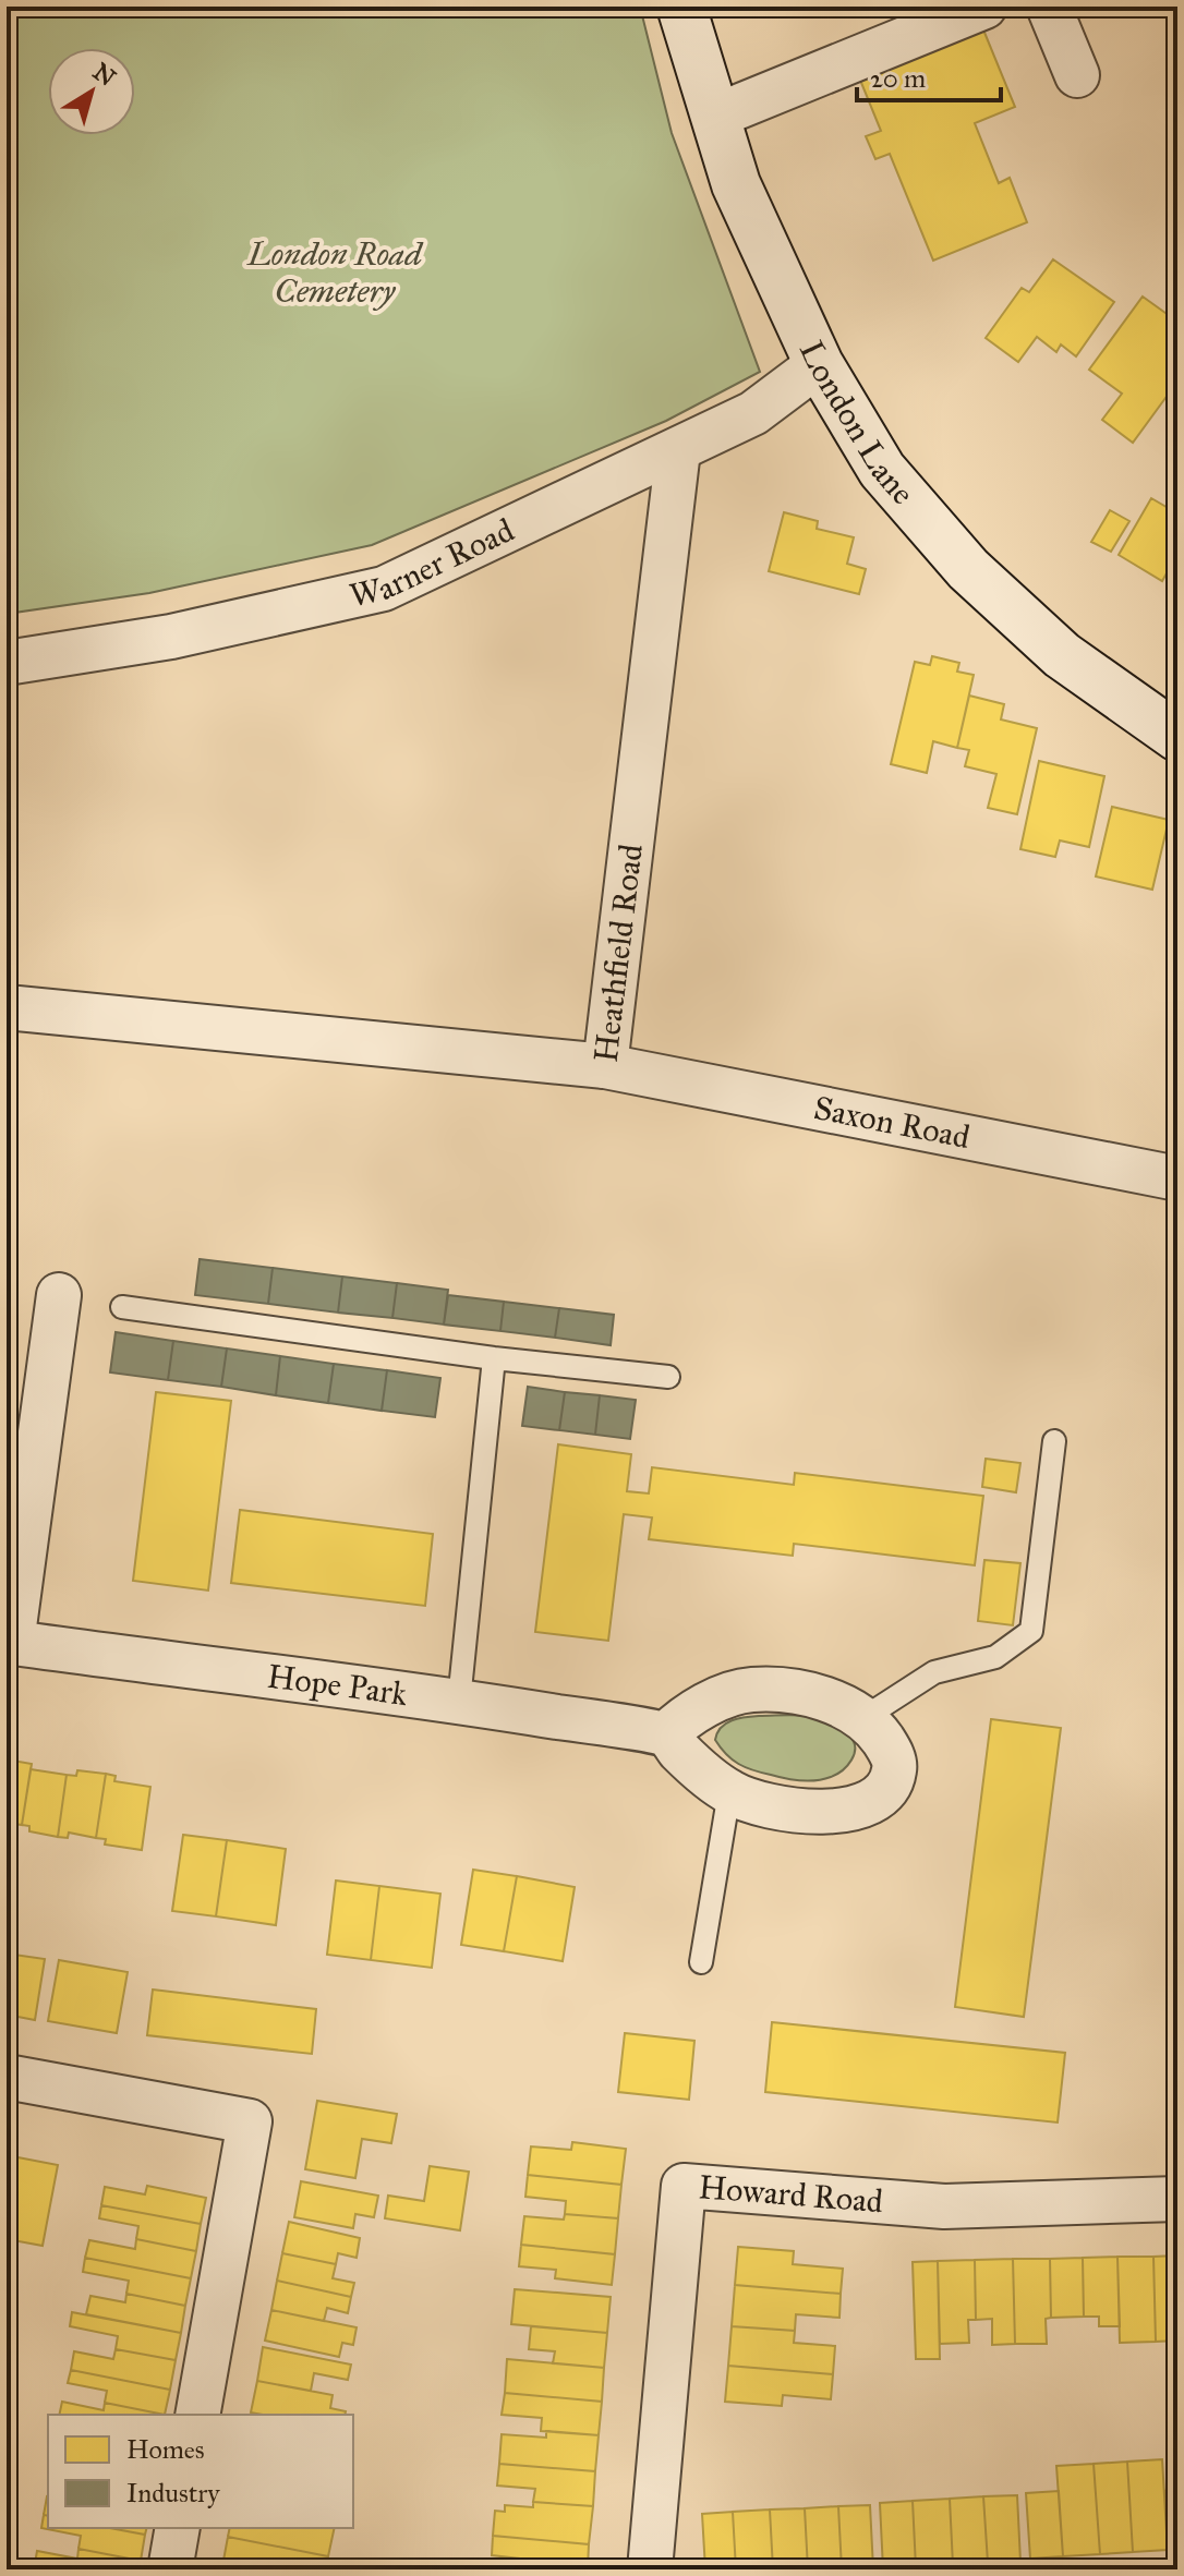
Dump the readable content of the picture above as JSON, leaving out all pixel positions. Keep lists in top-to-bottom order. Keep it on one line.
{"streets":{"street":["London Lane","Warner Road","Heathfield Road","Saxon Road","Hope Park","Howard Road"]},"crossings":[["London Lane","Warner Road"],["Warner Road","Heathfield Road"],["Heathfield Road","Saxon Road"]],"parks":["London Road Cemetery"],"legend":["Homes","Industry"],"scale_bar":"20 m","north":"top right"}
